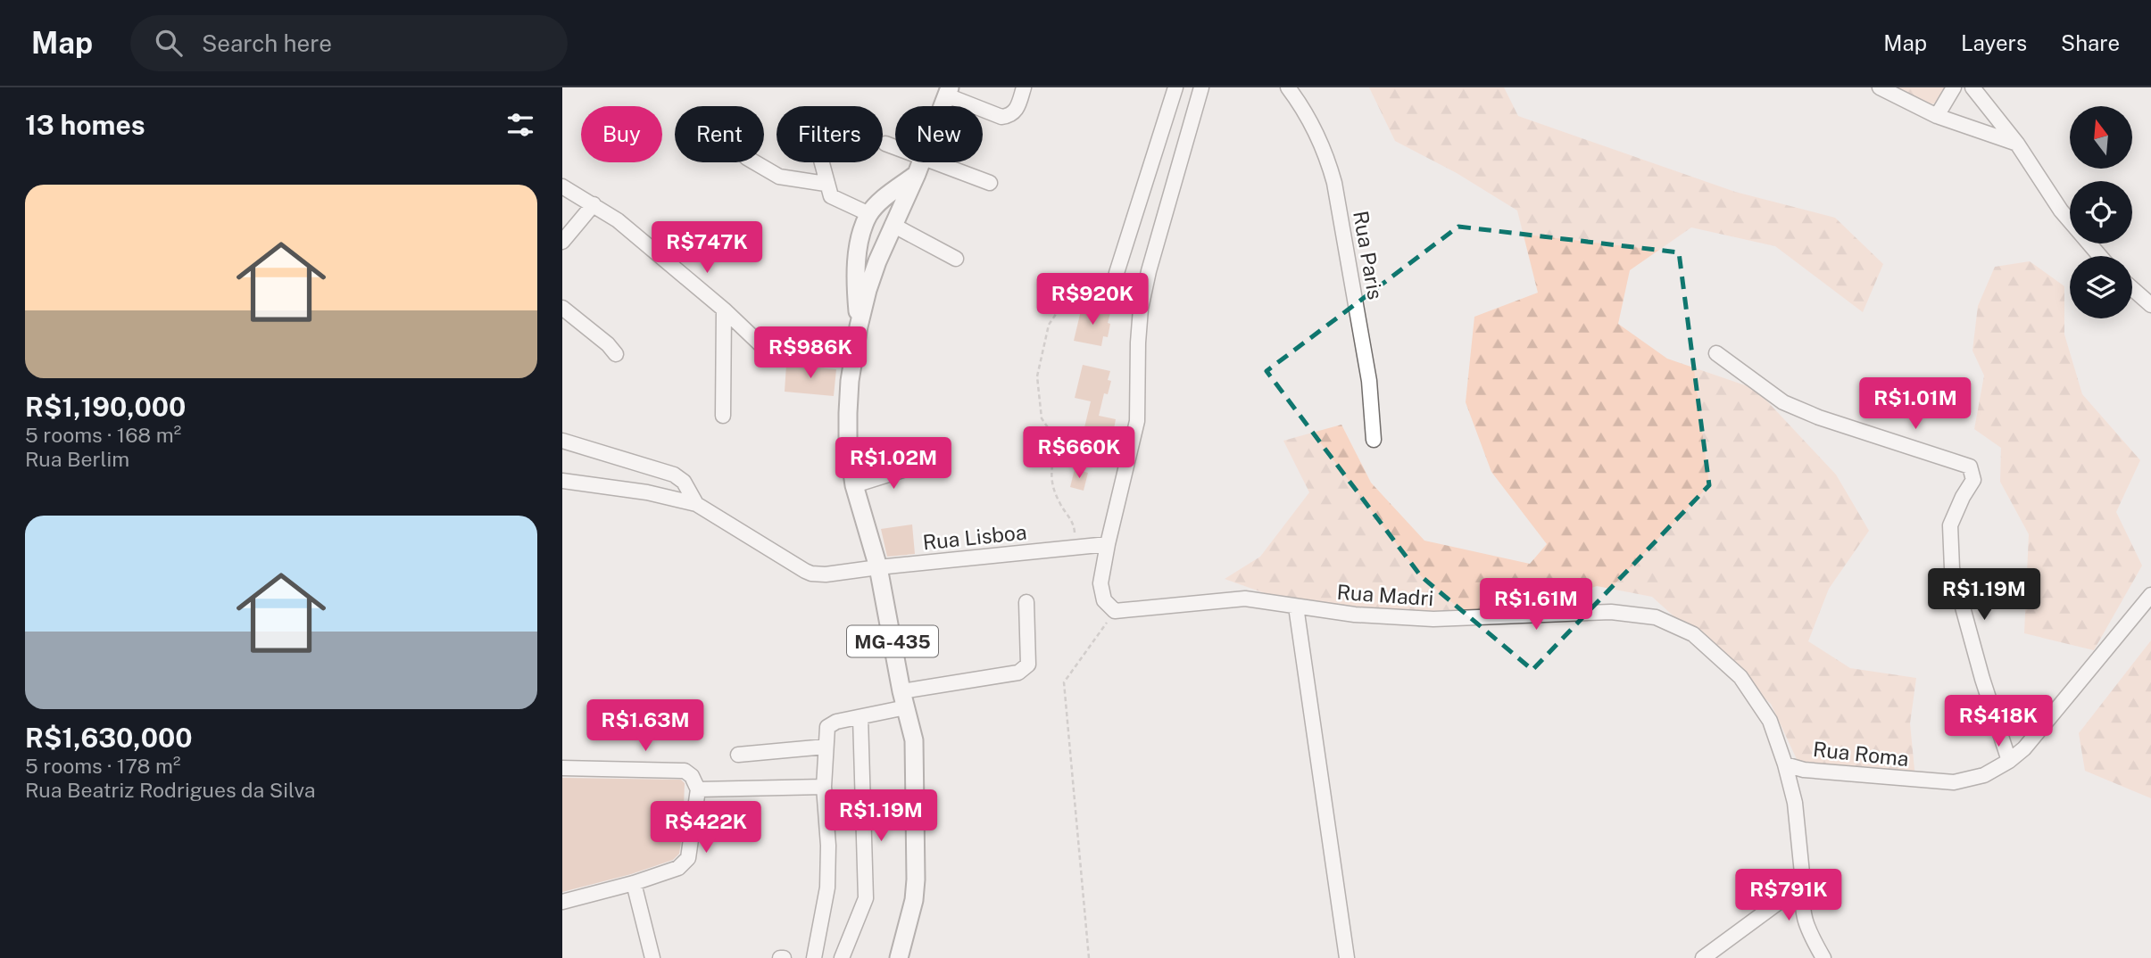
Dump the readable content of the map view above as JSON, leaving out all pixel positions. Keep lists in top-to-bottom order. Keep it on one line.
{"streets":{"main road":["MG-435"],"street":["Rua Paris","Rua Lisboa","Rua Madri","Rua Roma"]},"crossings":[["Rua Lisboa","MG-435"],["Rua Madri","Rua Roma"]],"north":"top","page":{"header":"Map","search":"Search here","nav":["Map","Layers","Share"],"heading":"13 homes","chip":["Buy","Rent","Filters","New"],"list":[{"name":"R$1,190,000","note":"5 rooms · 168 m² · Rua Berlim"},{"name":"R$1,630,000","note":"5 rooms · 178 m² · Rua Beatriz Rodrigues da Silva"}],"price":["R$747K","R$920K","R$986K","R$1.01M","R$660K","R$1.02M","R$1.19M","R$1.61M","R$418K","R$1.63M","R$1.19M","R$422K","R$791K"]}}
